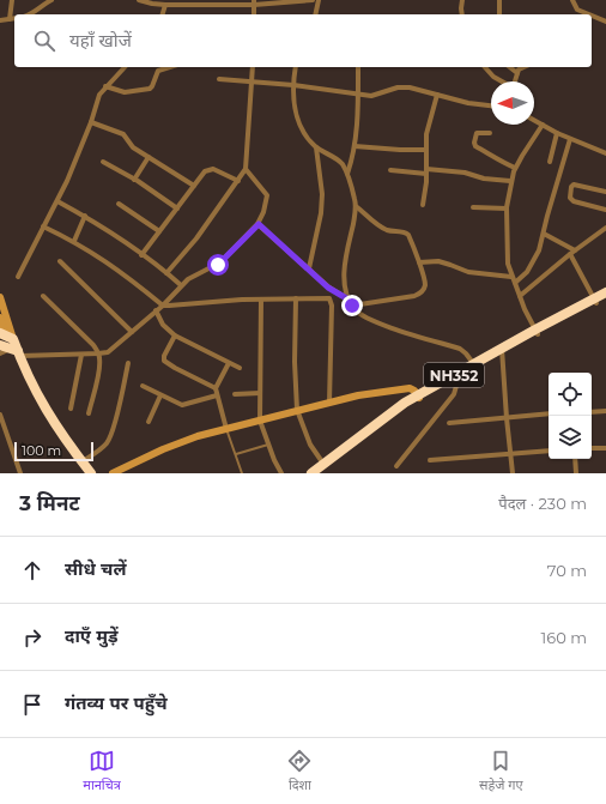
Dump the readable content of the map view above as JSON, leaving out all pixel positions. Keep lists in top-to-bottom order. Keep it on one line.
{"streets":{"highway":["NH352"]},"scale_bar":"100 m","north":"left","page":{"search":"यहाँ खोजें","scale":"100 m","heading":["3 मिनट","पैदल · 230 m"],"list":[["सीधे चलें","70 m"],["दाएँ मुड़ें","160 m"],"गंतव्य पर पहुँचे"],"nav":["मानचित्र","दिशा","सहेजे गए"]}}
